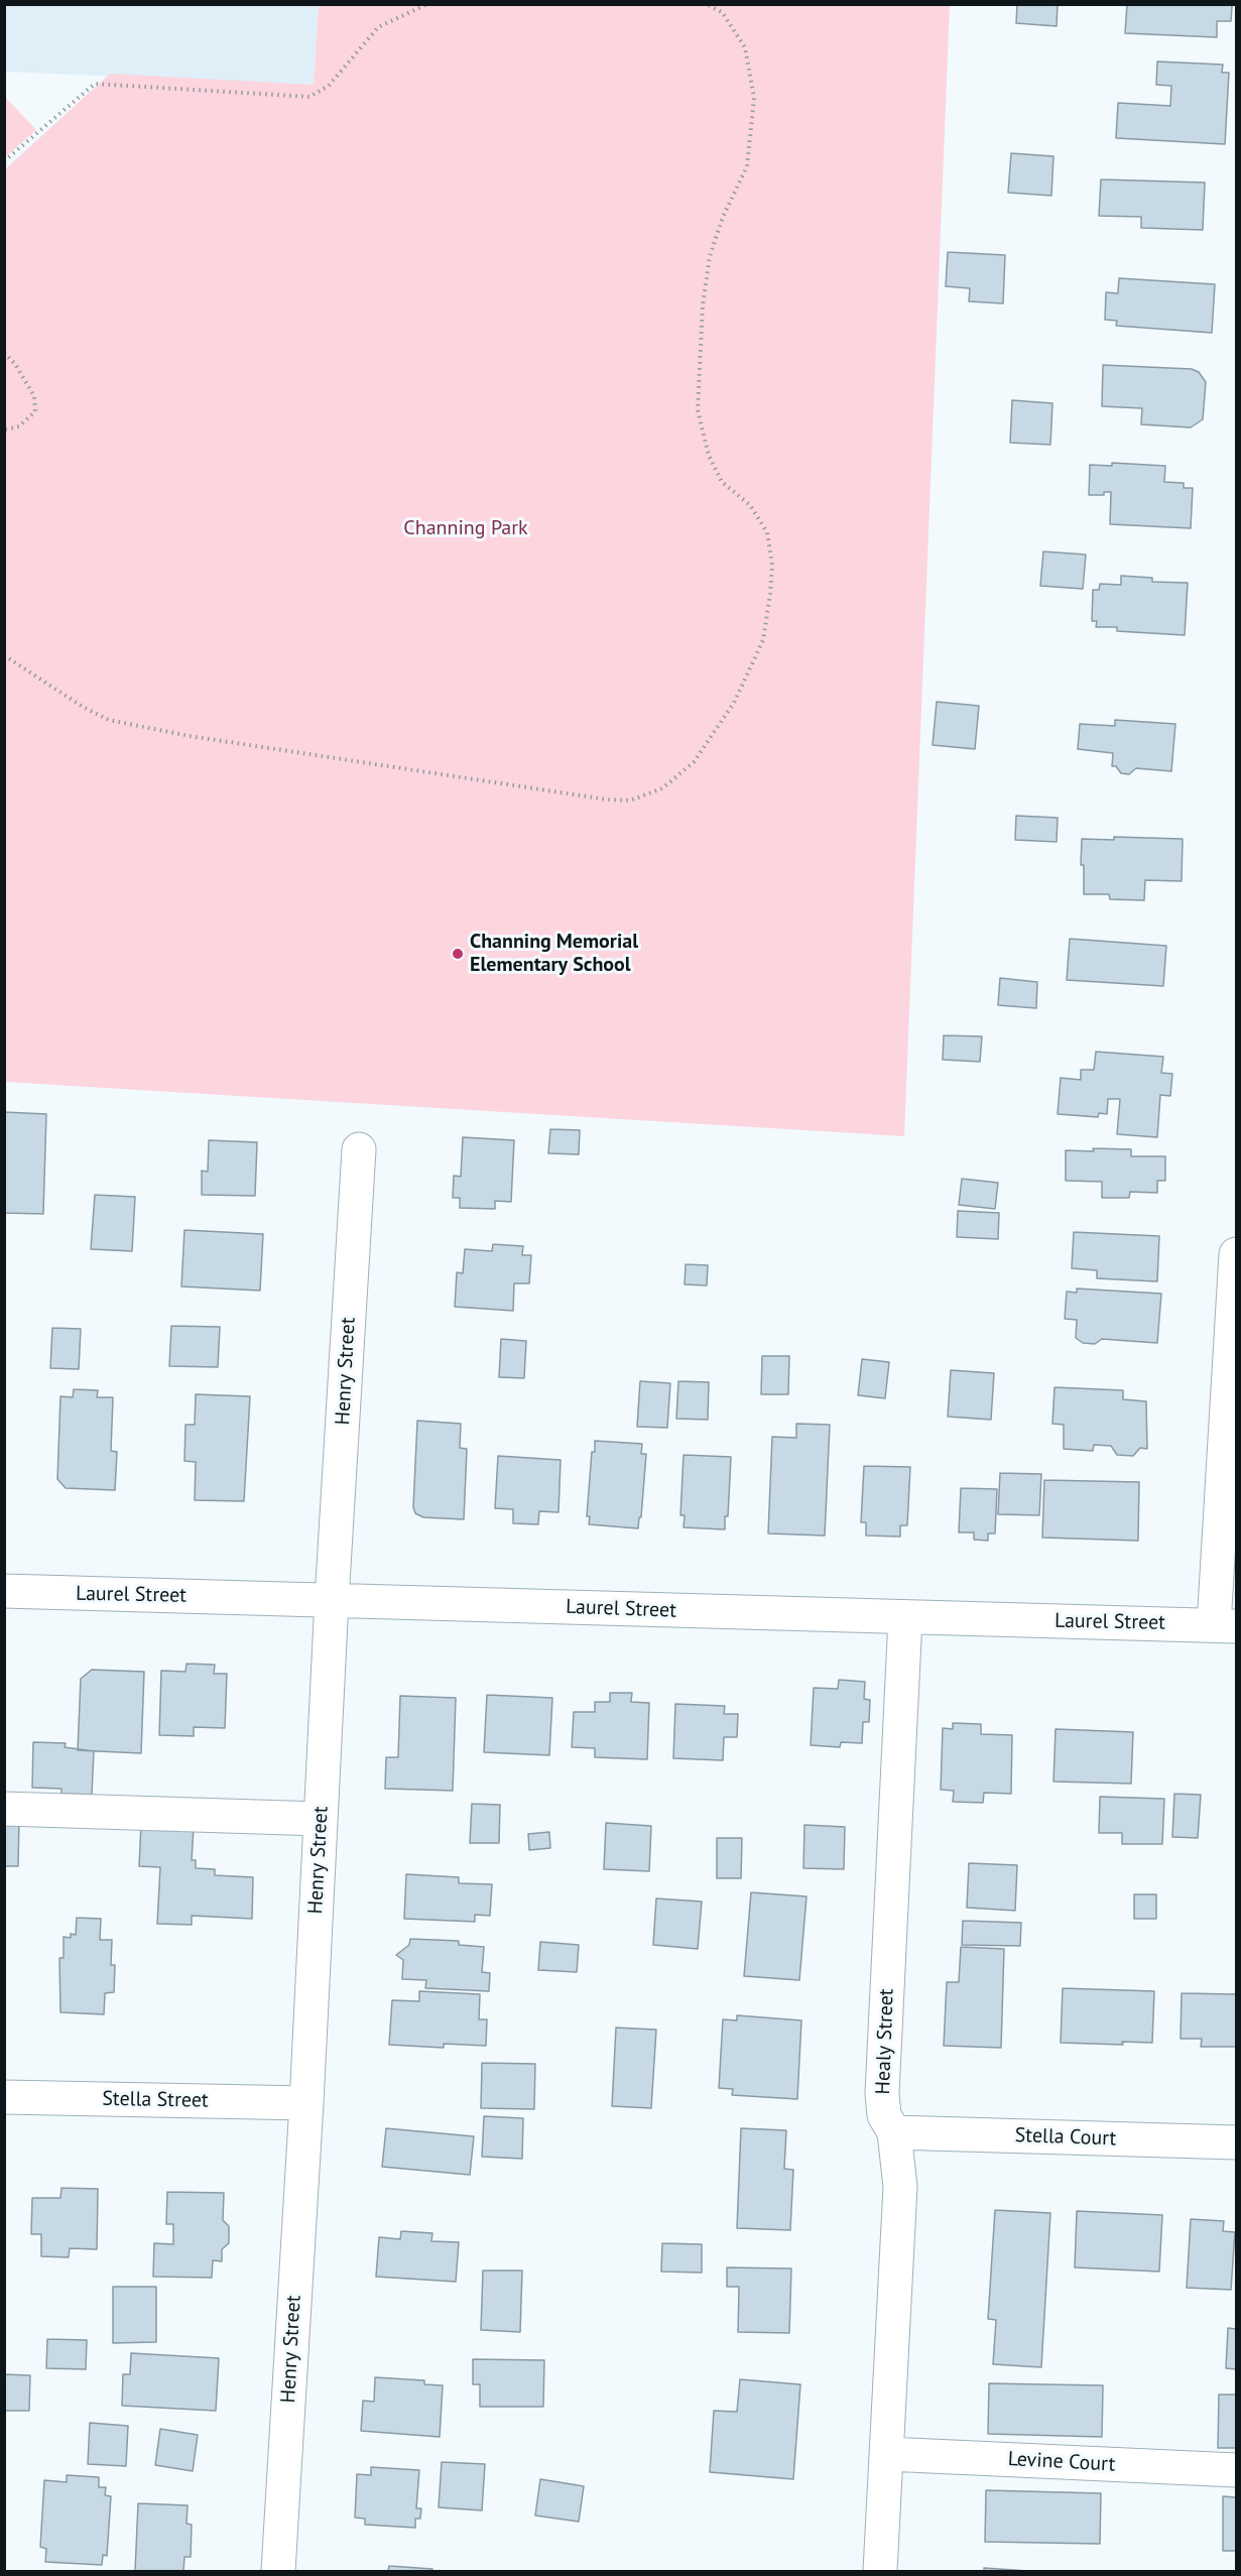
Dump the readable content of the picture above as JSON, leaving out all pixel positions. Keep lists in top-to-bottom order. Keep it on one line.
{"streets":{"street":["Henry Street","Laurel Street","Healy Street","Stella Street","Stella Court","Levine Court"]},"crossings":[["Henry Street","Laurel Street"],["Henry Street","Stella Street"],["Laurel Street","Healy Street"],["Healy Street","Stella Court"],["Healy Street","Levine Court"]],"parks":["Channing Park"],"places":["Channing Memorial Elementary School"]}
